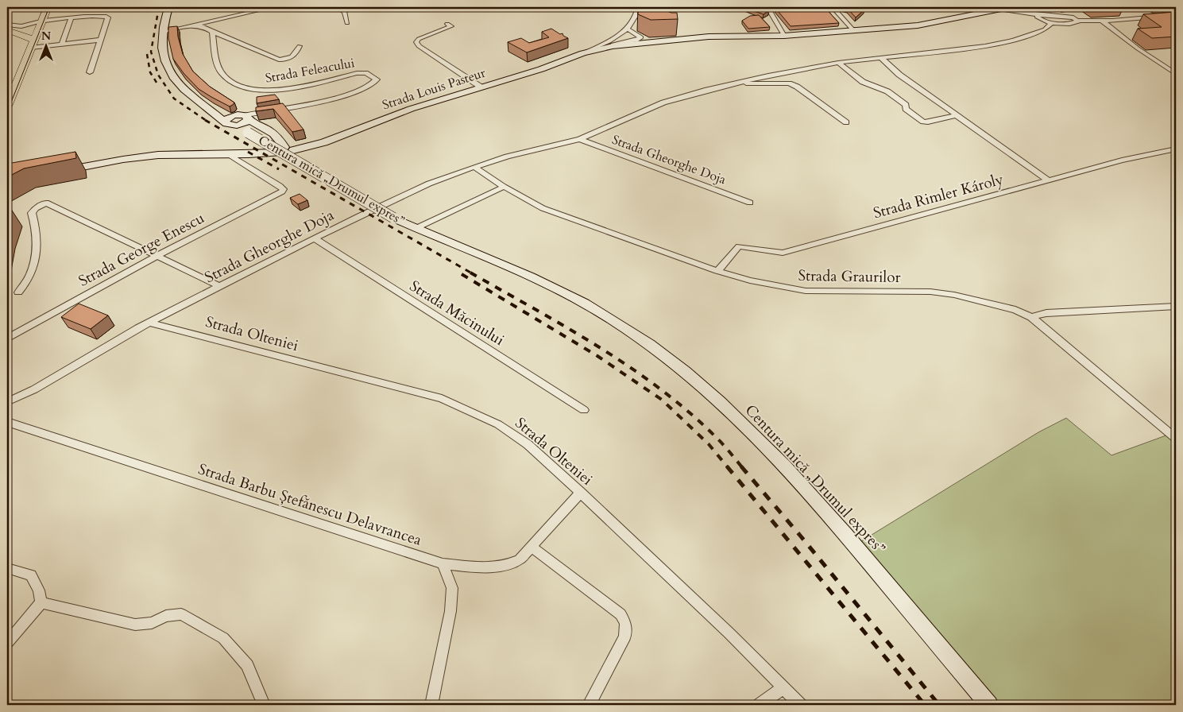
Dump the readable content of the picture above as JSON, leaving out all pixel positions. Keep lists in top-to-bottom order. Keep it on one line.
{"streets":{"main road":["Strada Louis Pasteur","Centura mică „Drumul expres”"],"street":["Strada Feleacului","Strada Gheorghe Doja","Strada Rimler Károly","Strada George Enescu","Strada Graurilor","Strada Măcinului","Strada Olteniei","Strada Barbu Ștefănescu Delavrancea"]},"crossings":[["Strada Feleacului","Centura mică „Drumul expres”"],["Strada Louis Pasteur","Strada George Enescu"],["Strada Gheorghe Doja","Strada Graurilor"],["Strada Gheorghe Doja","Strada Măcinului"],["Strada Gheorghe Doja","Strada Olteniei"],["Centura mică „Drumul expres”","Strada Graurilor"],["Strada Rimler Károly","Strada Graurilor"],["Strada Olteniei","Strada Barbu Ștefănescu Delavrancea"]],"north":"top"}
